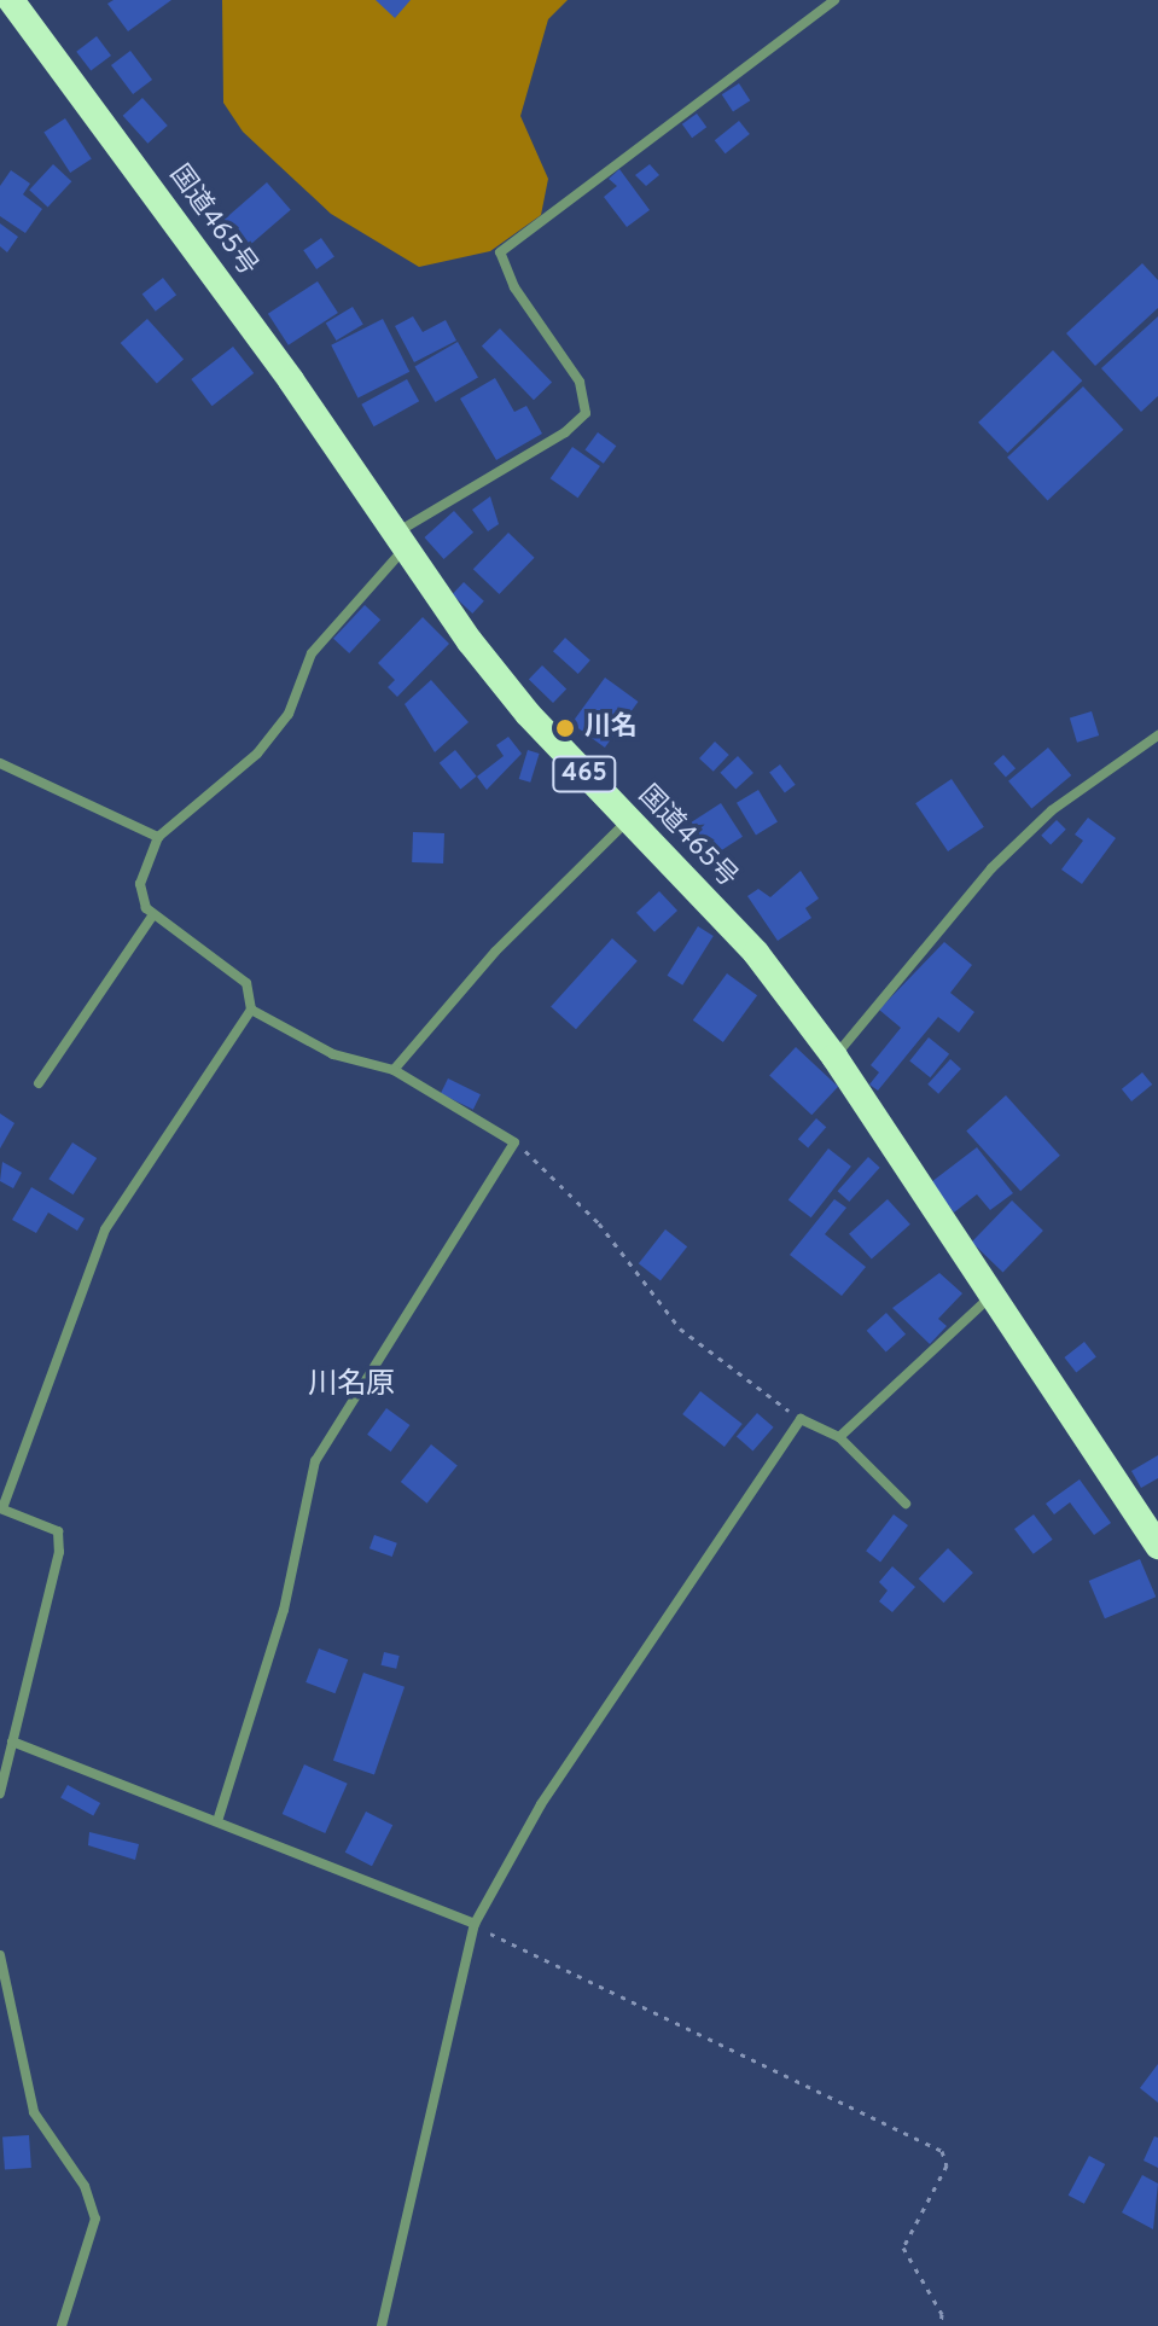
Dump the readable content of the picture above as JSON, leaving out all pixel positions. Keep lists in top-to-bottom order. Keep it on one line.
{"streets":{"highway":["国道465号","465"]},"districts":["川名原"],"places":["川名"]}
